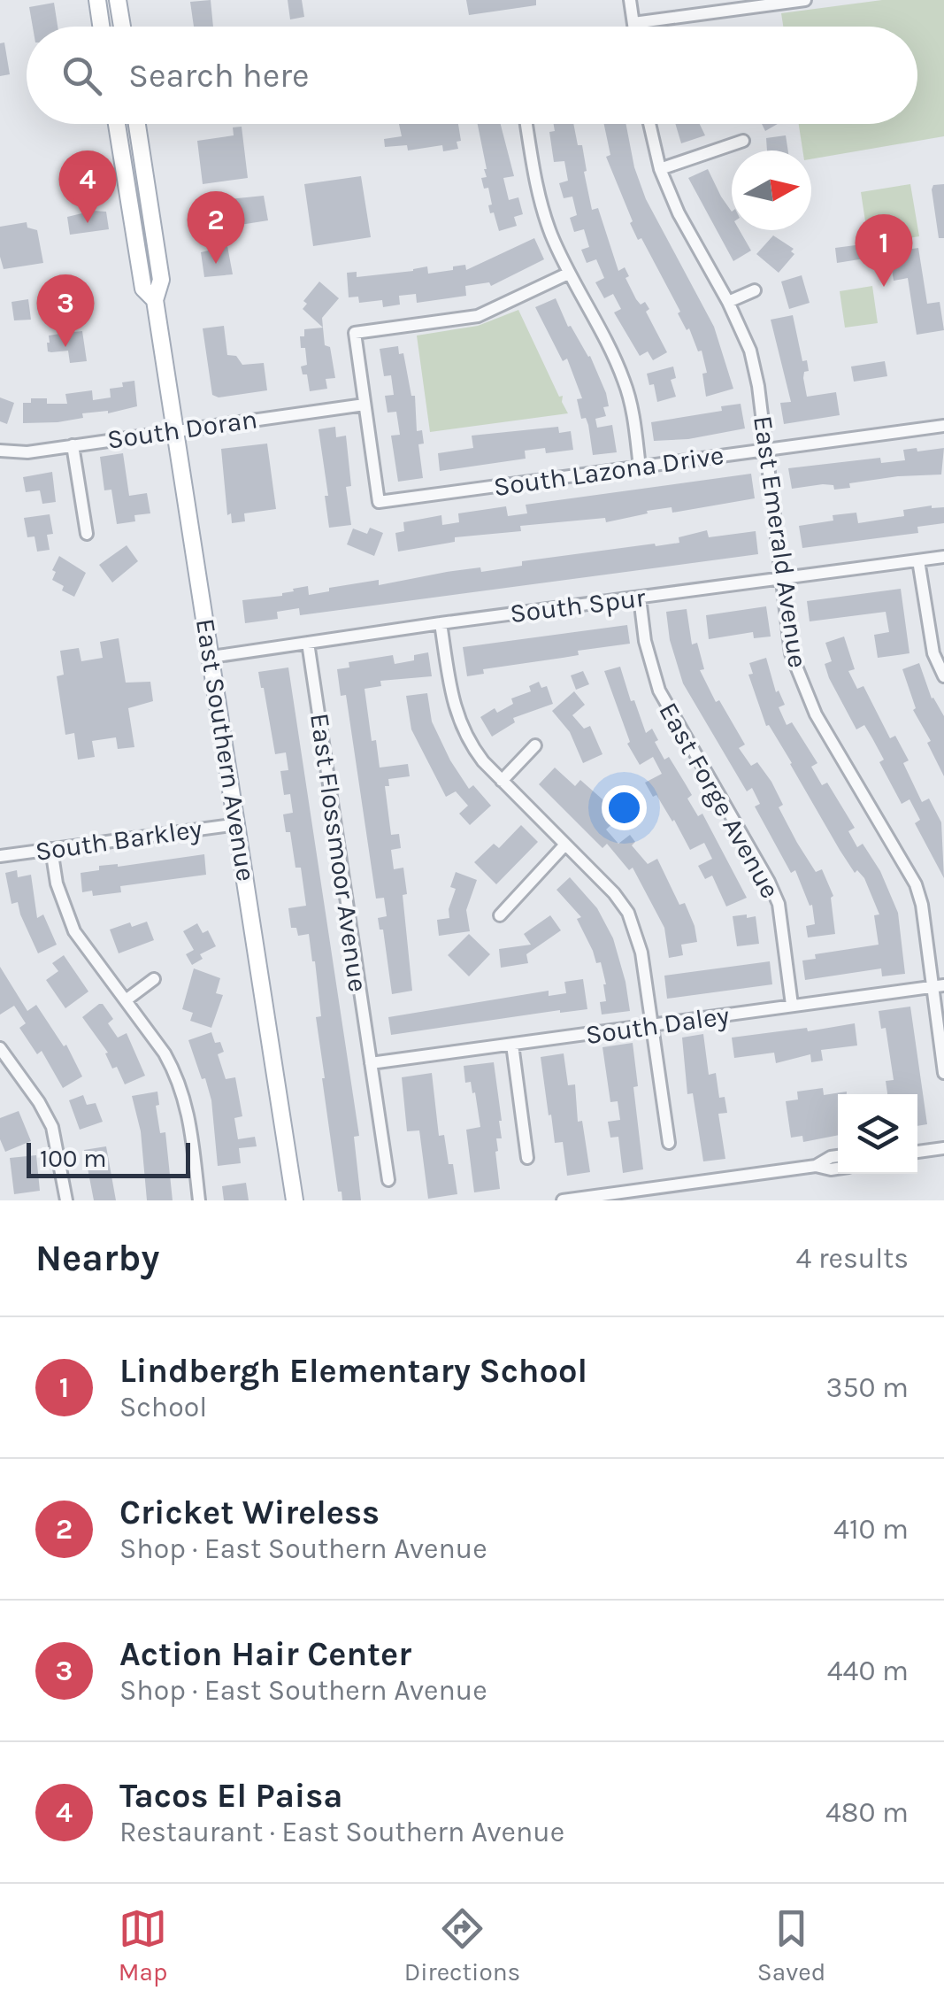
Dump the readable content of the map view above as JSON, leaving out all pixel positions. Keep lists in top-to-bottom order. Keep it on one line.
{"streets":{"main road":["East Southern Avenue"],"street":["South Doran","South Lazona Drive","East Emerald Avenue","South Spur","East Forge Avenue","South Barkley","East Flossmoor Avenue","South Daley"]},"crossings":[["South Doran","South Lazona Drive"],["South Doran","East Southern Avenue"],["South Lazona Drive","East Emerald Avenue"],["East Emerald Avenue","South Spur"],["East Emerald Avenue","South Daley"],["South Spur","East Southern Avenue"],["South Spur","East Forge Avenue"],["South Spur","East Flossmoor Avenue"],["East Southern Avenue","South Barkley"],["East Forge Avenue","South Daley"],["East Flossmoor Avenue","South Daley"]],"scale_bar":"100 m","north":"right","page":{"search":"Search here","pins":["4","2","1","3"],"scale":"100 m","heading":["Nearby","4 results"],"list":[{"mark":"1","name":"Lindbergh Elementary School","note":"School","value":"350 m"},{"mark":"2","name":"Cricket Wireless","note":"Shop · East Southern Avenue","value":"410 m"},{"mark":"3","name":"Action Hair Center","note":"Shop · East Southern Avenue","value":"440 m"},{"mark":"4","name":"Tacos El Paisa","note":"Restaurant · East Southern Avenue","value":"480 m"}],"nav":["Map","Directions","Saved"]}}
